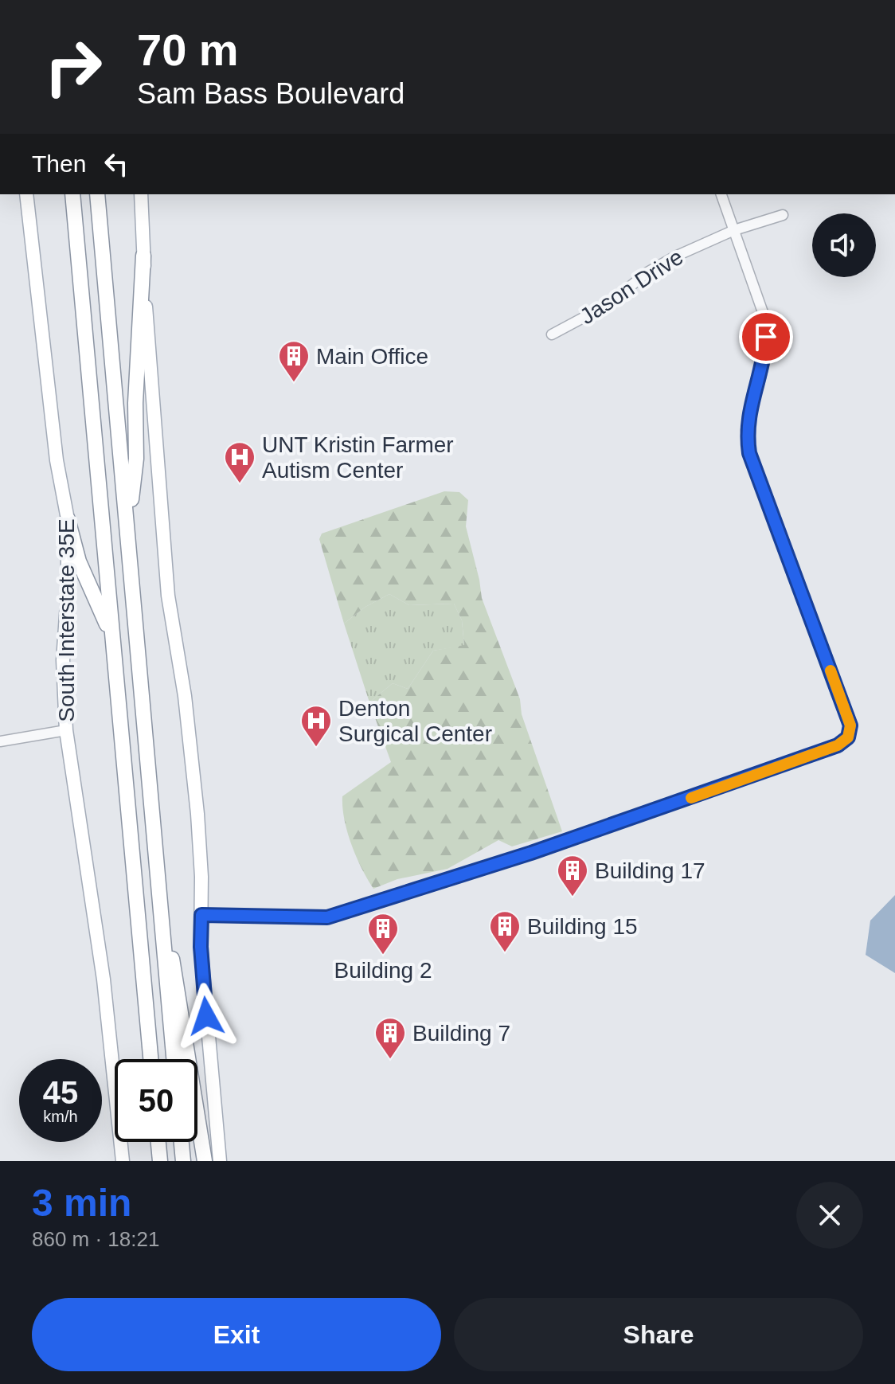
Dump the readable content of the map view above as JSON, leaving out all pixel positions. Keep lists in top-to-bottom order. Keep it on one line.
{"streets":{"main road":["South Interstate 35E"],"street":["Jason Drive"]},"places":{"building":["Main Office","Building 17","Building 15","Building 2","Building 7"],"hospital":["UNT Kristin Farmer Autism Center","Denton Surgical Center"]},"page":{"turn":["70 m","Sam Bass Boulevard"],"then":"Then","speed":"45 km/h","limit":"50","heading":["3 min","860 m · 18:21"],"buttons":["Exit","Share"]}}
